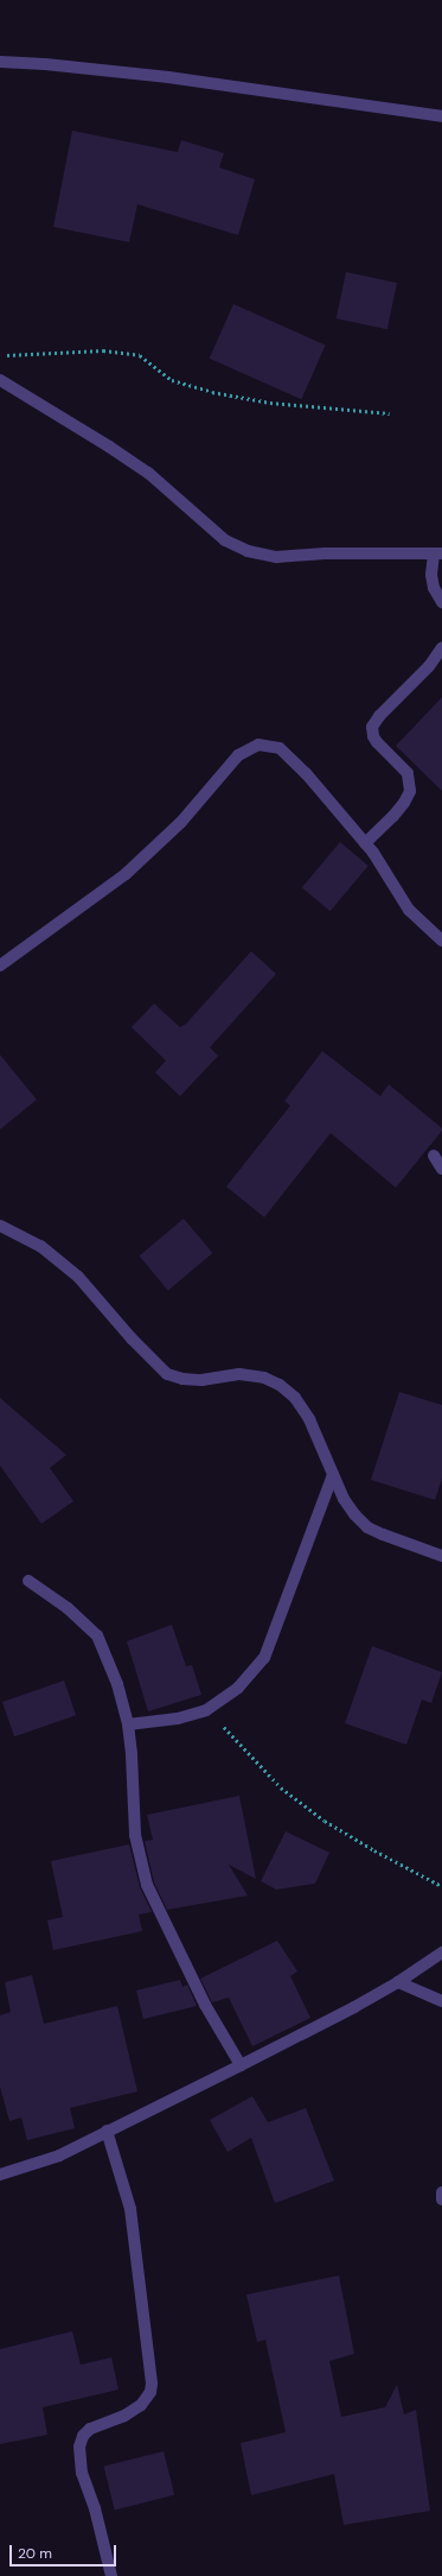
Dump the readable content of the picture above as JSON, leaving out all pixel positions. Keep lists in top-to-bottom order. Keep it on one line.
{"scale_bar":"20 m"}
